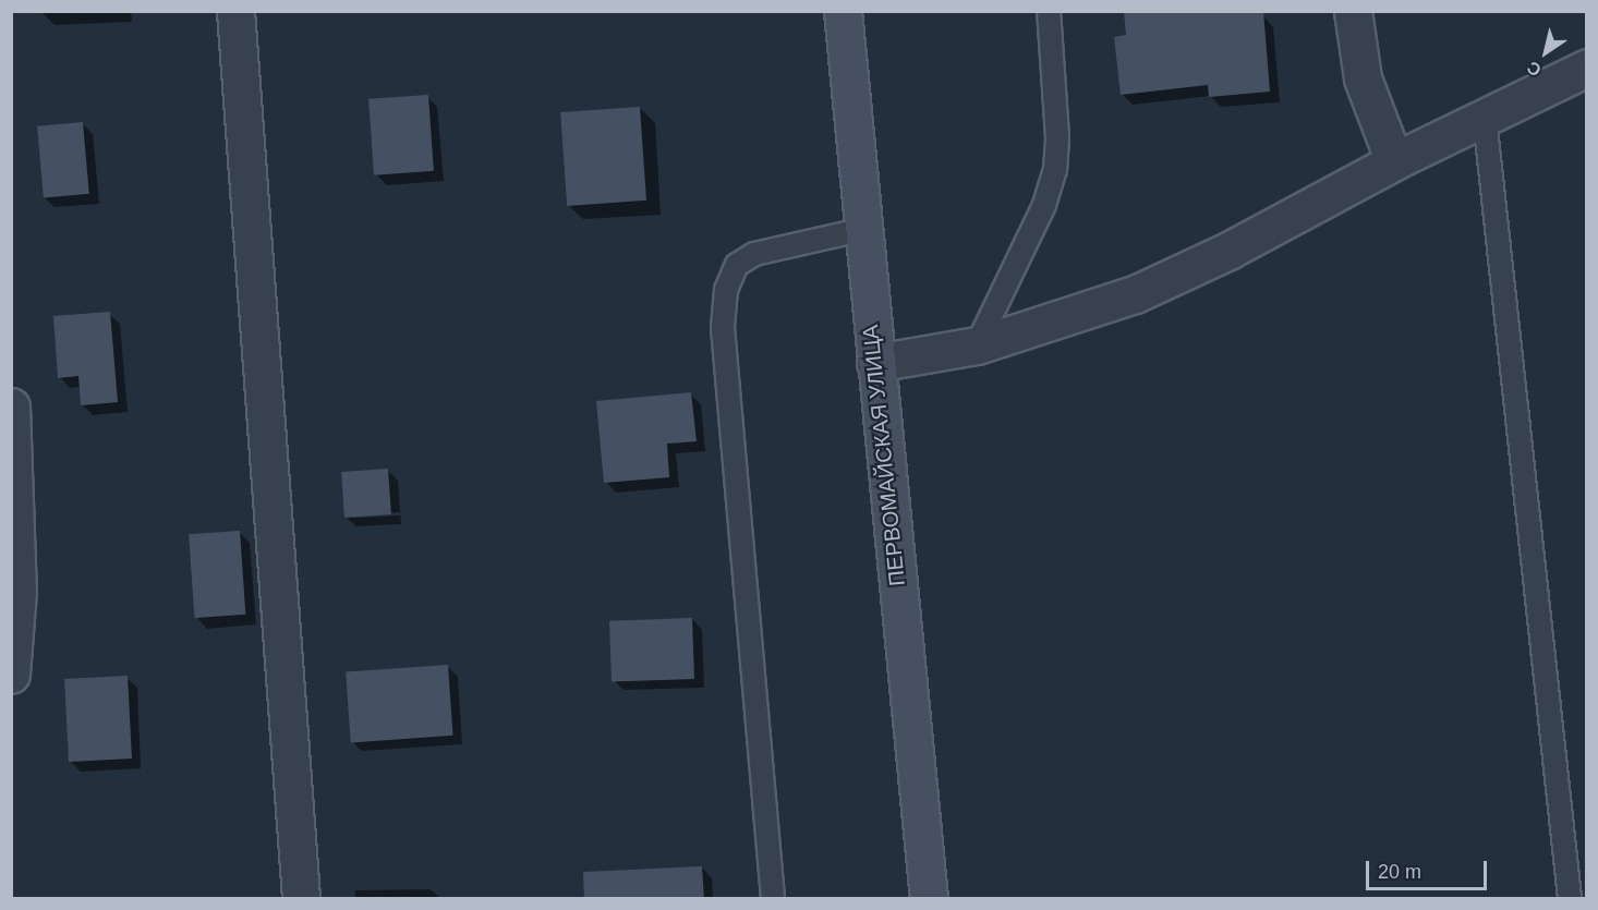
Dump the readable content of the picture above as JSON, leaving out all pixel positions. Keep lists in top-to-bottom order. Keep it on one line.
{"streets":{"main road":["ПЕРВОМАЙСКАЯ УЛИЦА"]},"scale_bar":"20 m","north":"bottom left"}
